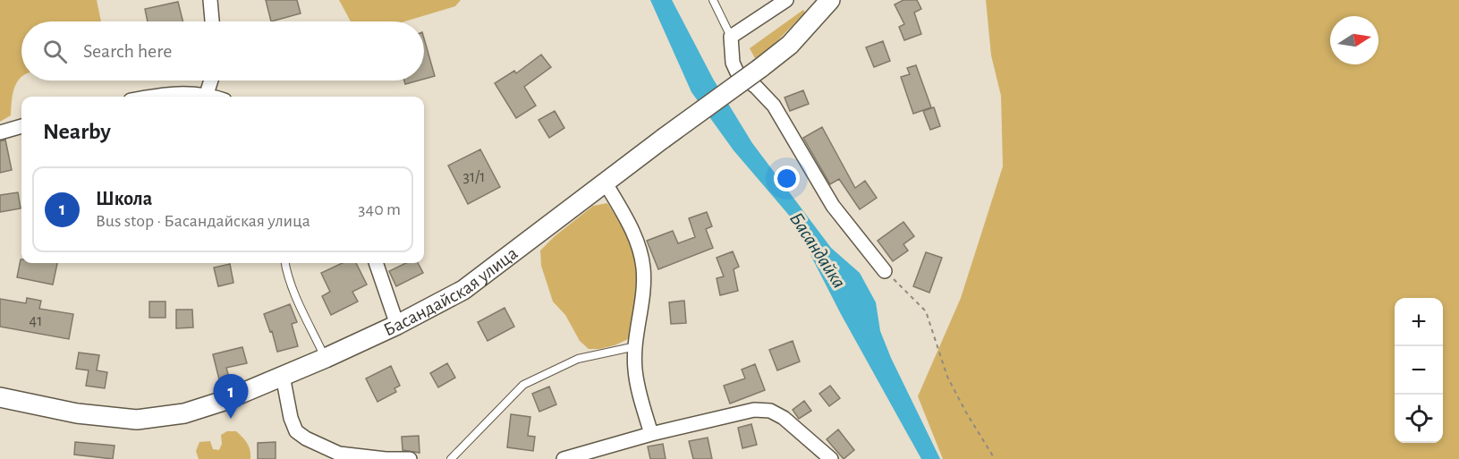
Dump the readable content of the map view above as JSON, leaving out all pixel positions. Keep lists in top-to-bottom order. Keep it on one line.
{"streets":{"street":["Басандайская улица"]},"water":["Басандайка"],"house_numbers":["31/1","41"],"north":"right","page":{"search":"Search here","heading":"Nearby","list":[{"mark":"1","name":"Школа","note":"Bus stop · Басандайская улица","value":"340 m"}],"map_buttons":["+","−"],"pins":"1"}}
